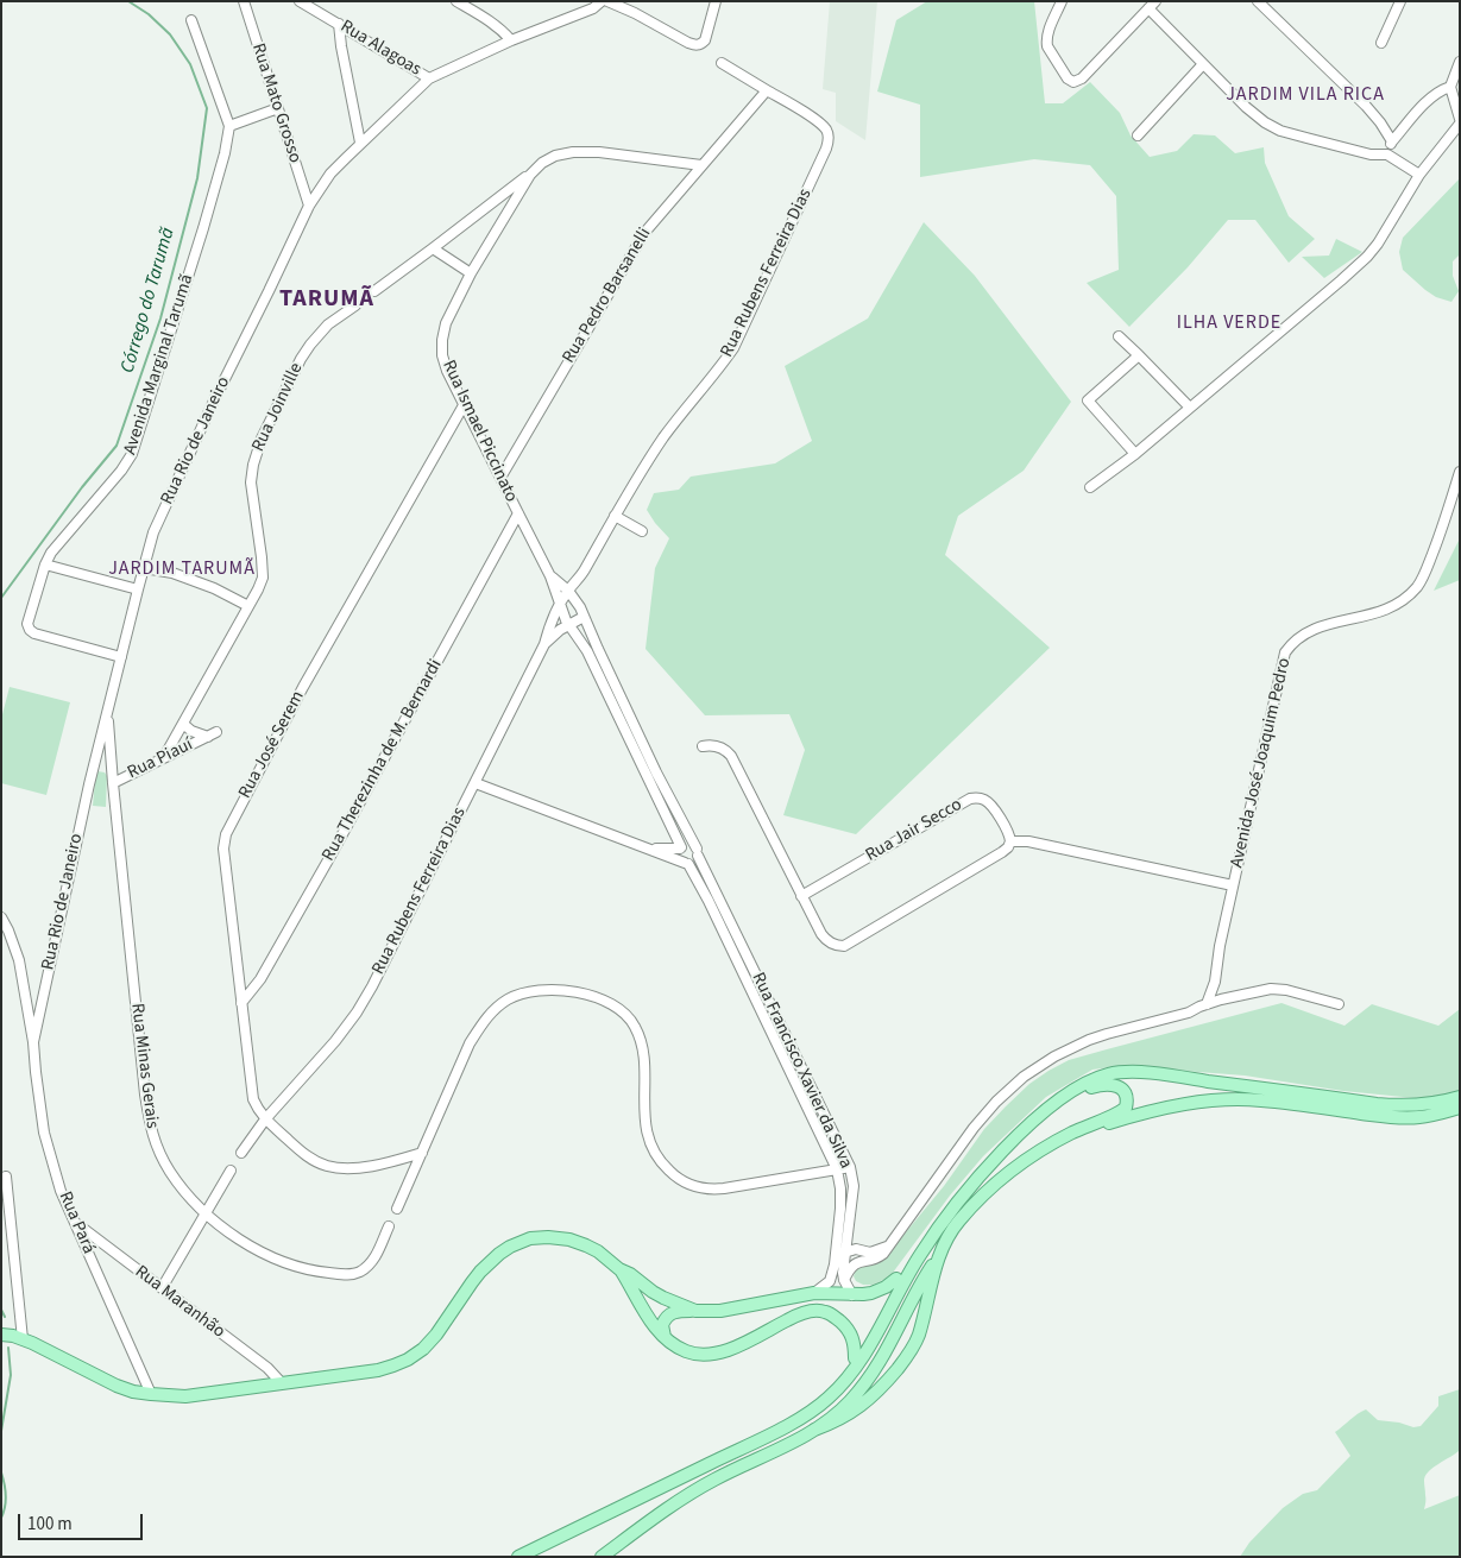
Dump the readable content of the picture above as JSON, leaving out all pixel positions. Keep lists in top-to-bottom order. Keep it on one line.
{"streets":{"street":["Rua Alagoas","Rua Mato Grosso","Rua Rubens Ferreira Dias","Rua Pedro Barsanelli","Avenida Marginal Tarumã","Rua Joinville","Rua Ismael Piccinato","Rua Rio de Janeiro","Rua José Serem","Rua Piauí","Rua Therezinha de M. Bernardi","Avenida José Joaquim Pedro","Rua Jair Secco","Rua Minas Gerais","Rua Francisco Xavier da Silva","Rua Pará","Rua Maranhão"]},"crossings":[["Rua Alagoas","Rua Rio de Janeiro"],["Rua Mato Grosso","Rua Rio de Janeiro"],["Rua Rubens Ferreira Dias","Rua Pedro Barsanelli"],["Rua Rubens Ferreira Dias","Rua Ismael Piccinato"],["Rua Rubens Ferreira Dias","Rua José Serem"],["Rua Rubens Ferreira Dias","Rua Francisco Xavier da Silva"],["Rua Pedro Barsanelli","Rua Ismael Piccinato"],["Avenida Marginal Tarumã","Rua Rio de Janeiro"],["Rua Joinville","Rua Piauí"],["Rua Ismael Piccinato","Rua José Serem"],["Rua Ismael Piccinato","Rua Therezinha de M. Bernardi"],["Rua Ismael Piccinato","Rua Francisco Xavier da Silva"],["Rua Rio de Janeiro","Rua Minas Gerais"],["Rua Rio de Janeiro","Rua Pará"],["Rua José Serem","Rua Therezinha de M. Bernardi"],["Rua Piauí","Rua Minas Gerais"],["Rua Pará","Rua Maranhão"]],"districts":["JARDIM VILA RICA","TARUMÃ","ILHA VERDE","JARDIM TARUMÃ"],"water":["Córrego do Tarumã"],"scale_bar":"100 m"}
